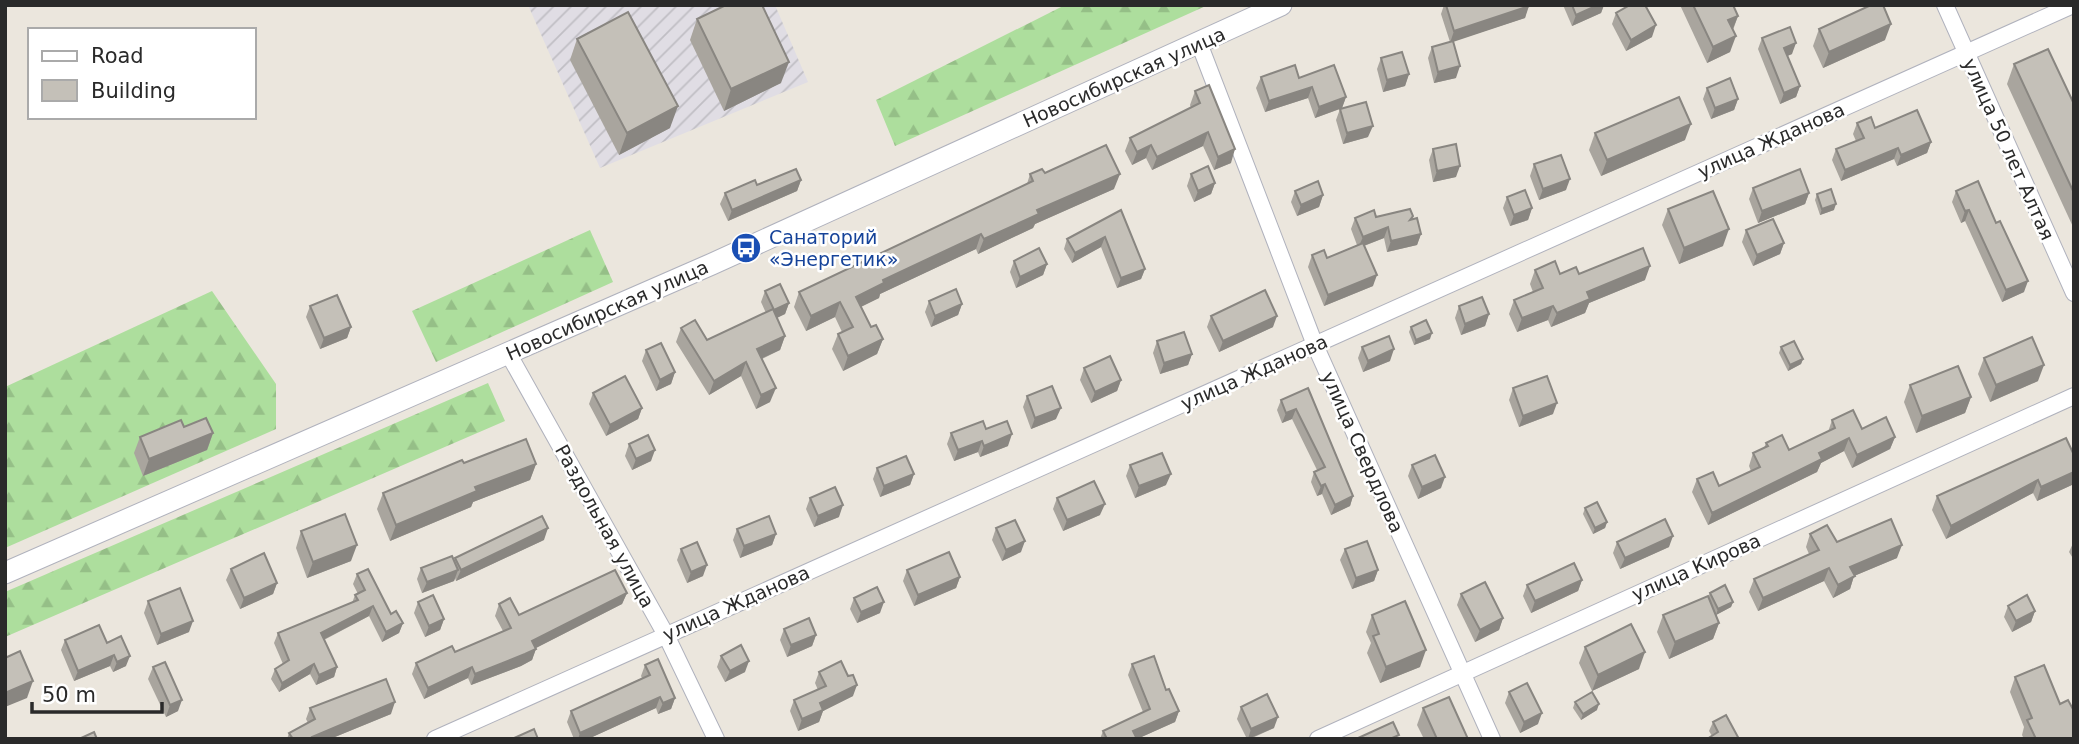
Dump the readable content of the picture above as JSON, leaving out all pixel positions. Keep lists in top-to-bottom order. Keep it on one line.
{"streets":{"street":["Новосибирская улица","улица Жданова","улица 50 лет Алтая","улица Свердлова","Раздольная улица","улица Кирова"]},"crossings":[["Новосибирская улица","улица Свердлова"],["Новосибирская улица","Раздольная улица"],["улица Жданова","улица 50 лет Алтая"],["улица Жданова","улица Свердлова"],["улица Жданова","Раздольная улица"],["улица Свердлова","улица Кирова"]],"places":{"bus stop":["Санаторий «Энергетик»"]},"legend":["Road","Building"],"scale_bar":"50 m"}
